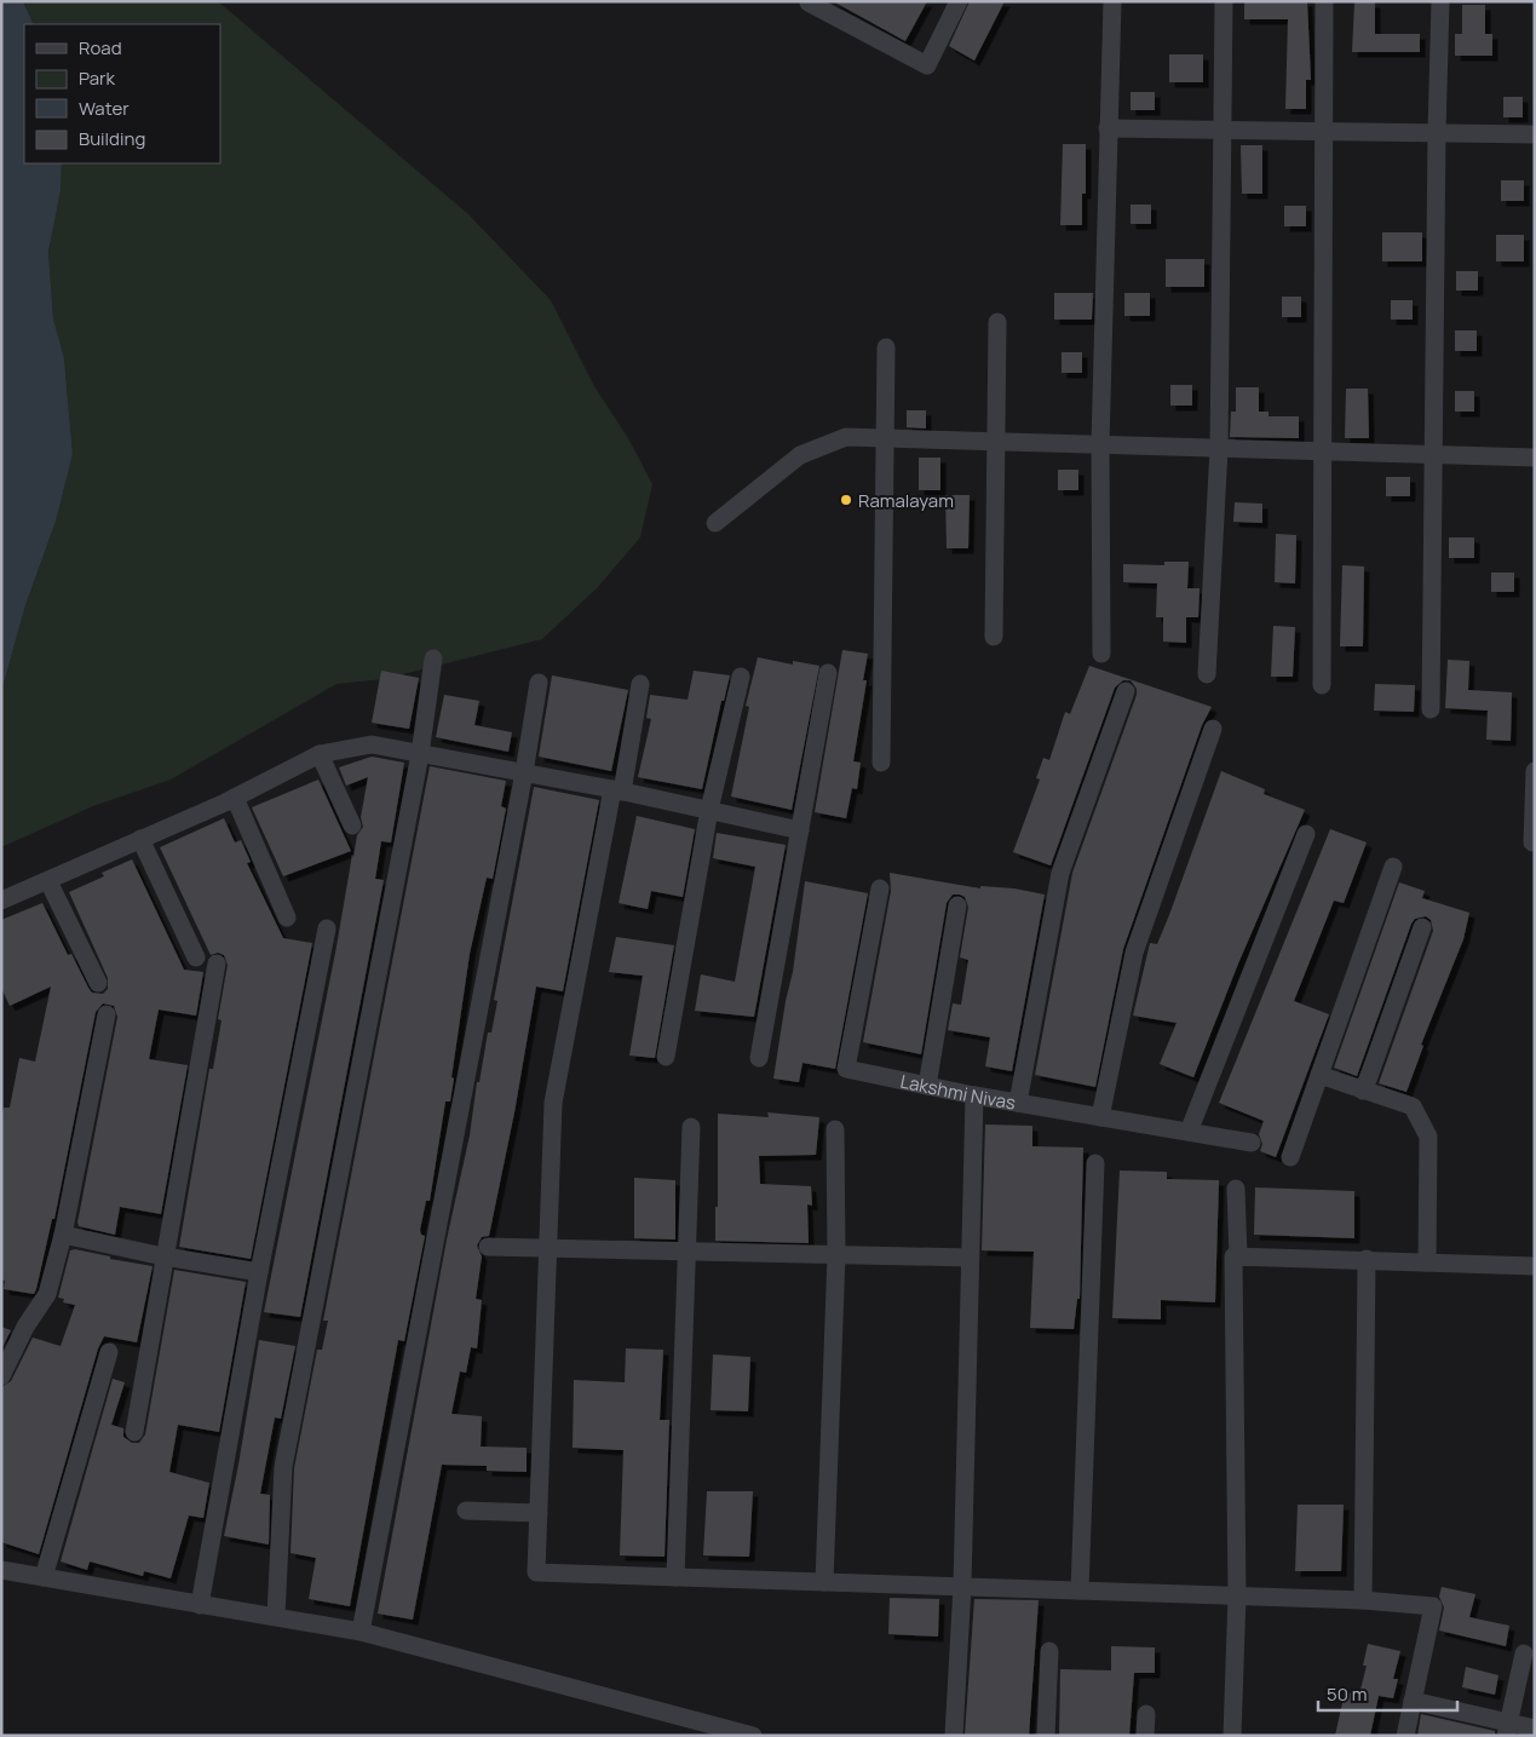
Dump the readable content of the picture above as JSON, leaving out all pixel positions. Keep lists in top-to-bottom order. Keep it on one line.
{"streets":{"street":["Lakshmi Nivas"]},"places":["Ramalayam"],"legend":["Road","Park","Water","Building"],"scale_bar":"50 m"}
